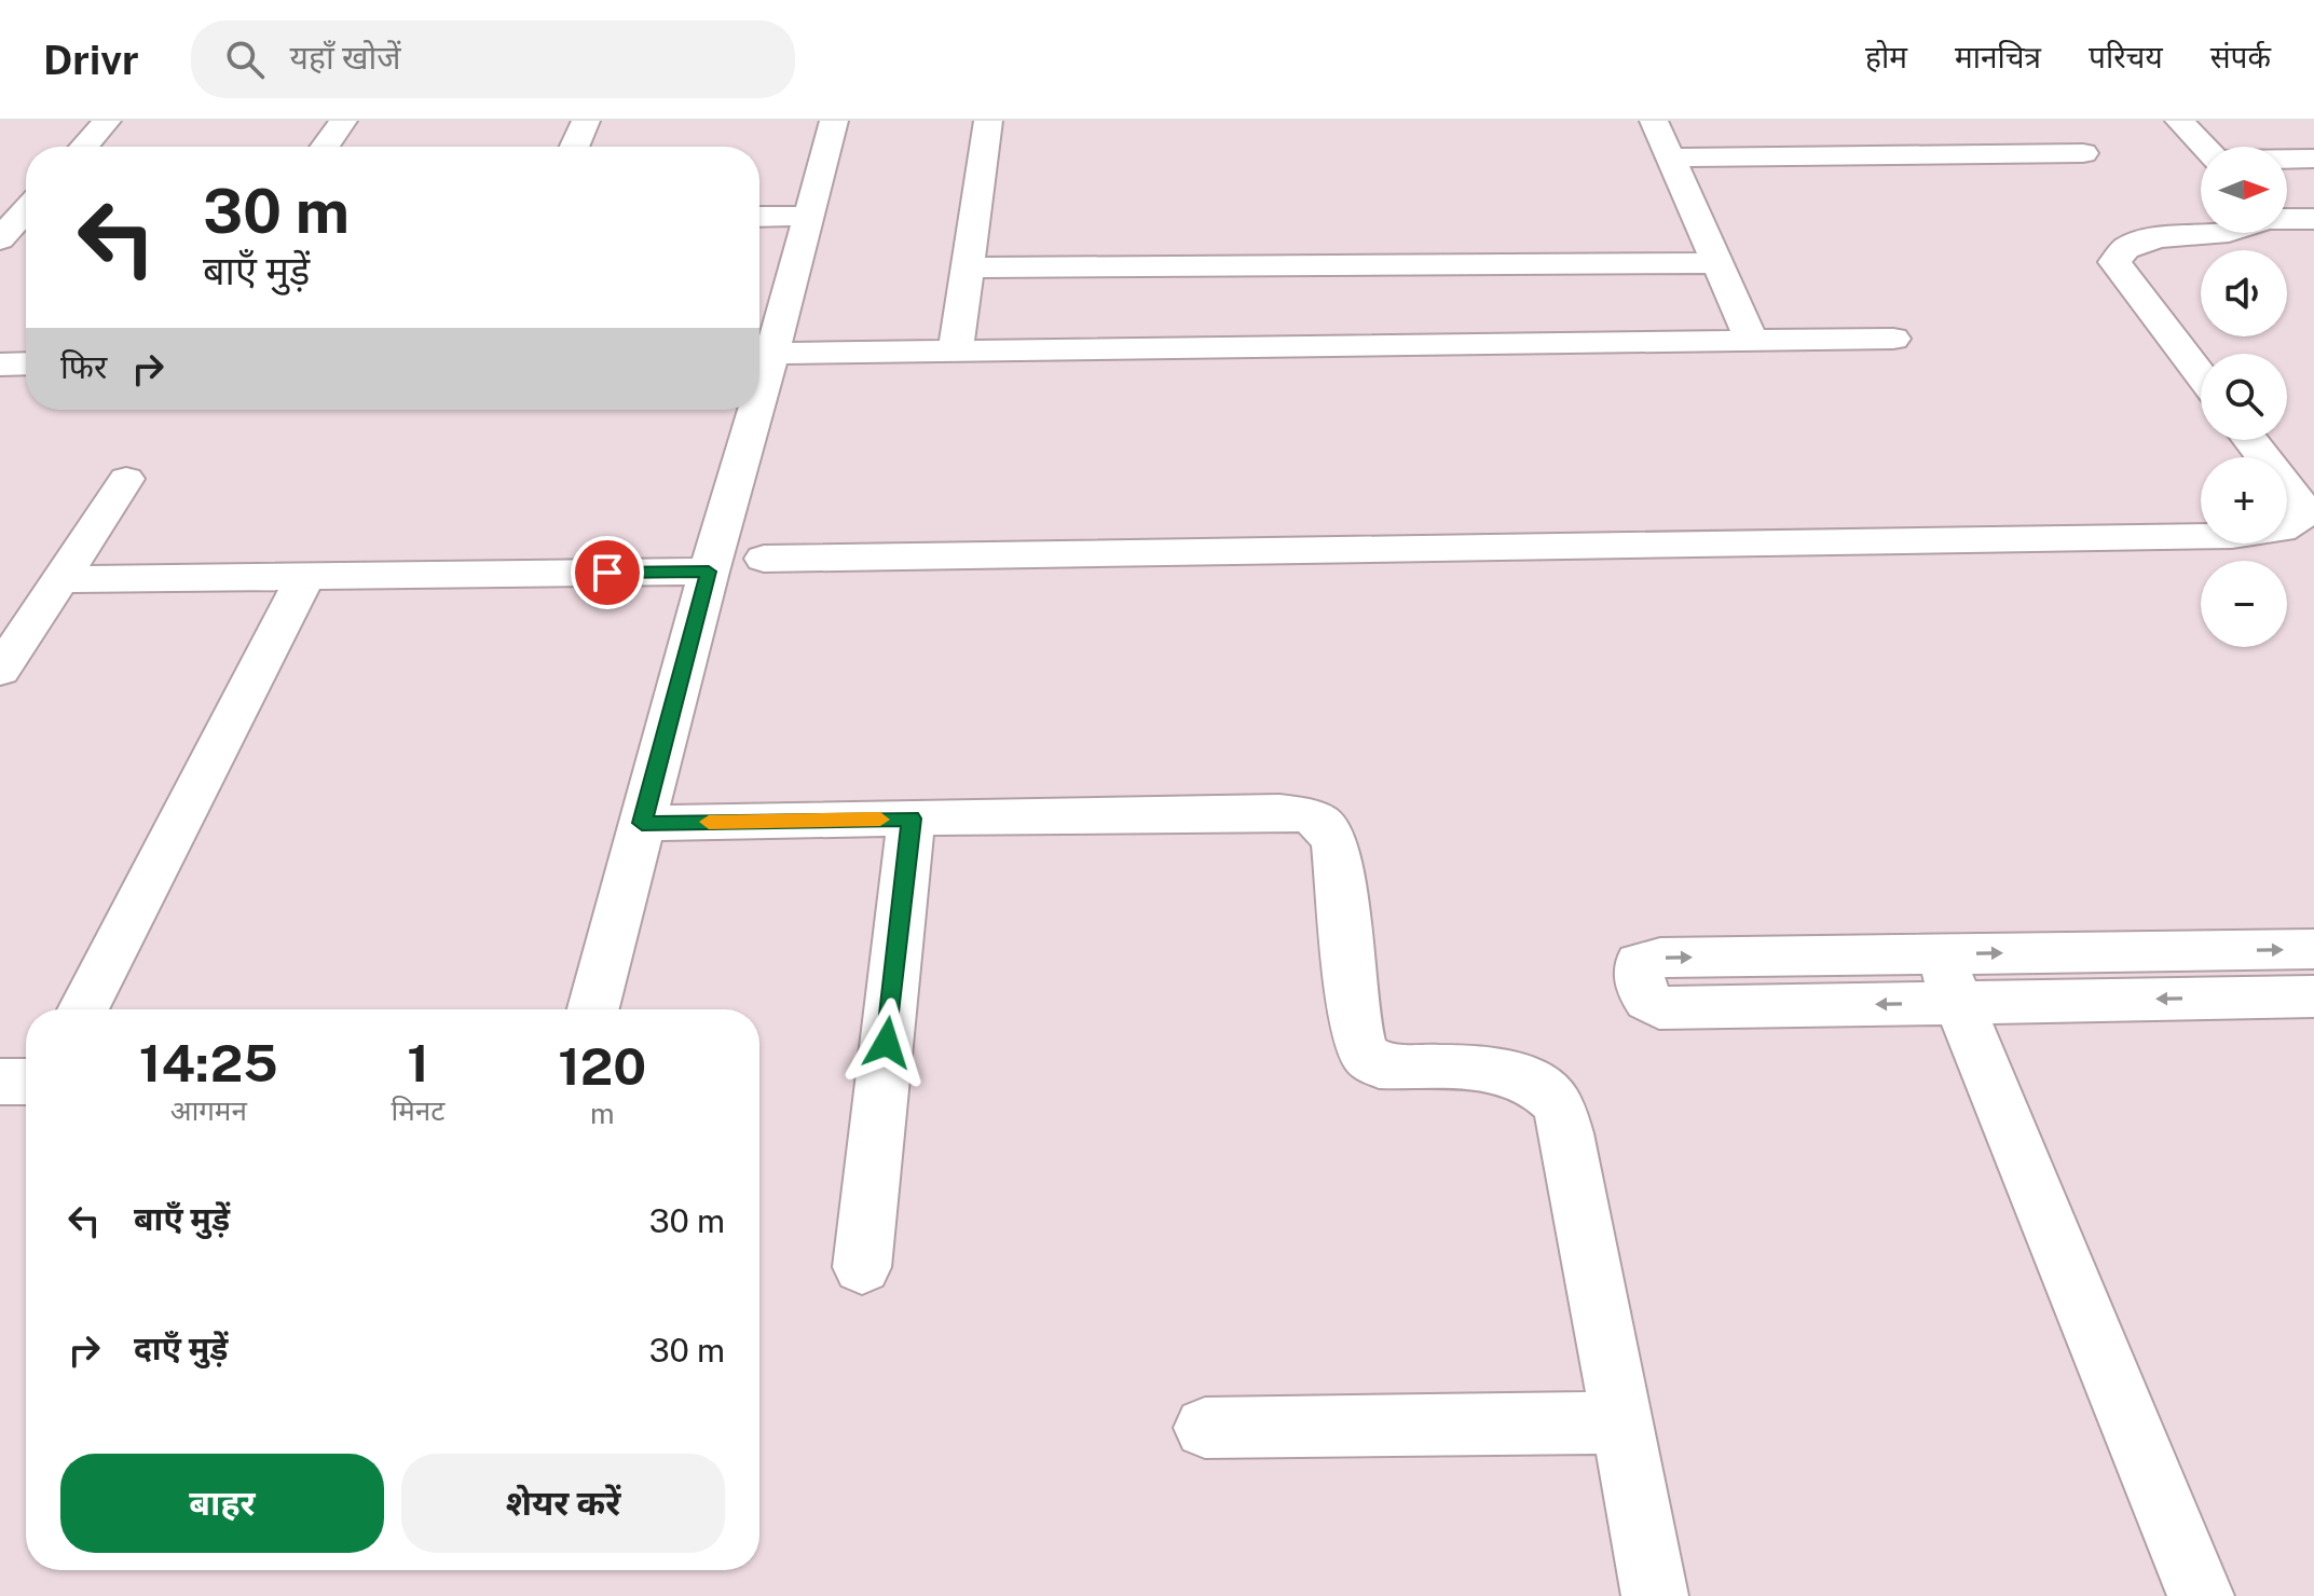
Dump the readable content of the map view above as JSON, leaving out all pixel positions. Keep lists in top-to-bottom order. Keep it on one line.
{"north":"right","page":{"header":"Drivr","search":"यहाँ खोजें","nav":["होम","मानचित्र","परिचय","संपर्क"],"map_buttons":["+","−"],"turn":["30 m","बाएँ मुड़ें"],"then":"फिर","eta":["14:25","आगमन","1","मिनट","120","m"],"list":[{"name":"बाएँ मुड़ें","value":"30 m"},{"name":"दाएँ मुड़ें","value":"30 m"}],"buttons":["बाहर","शेयर करें"]}}
